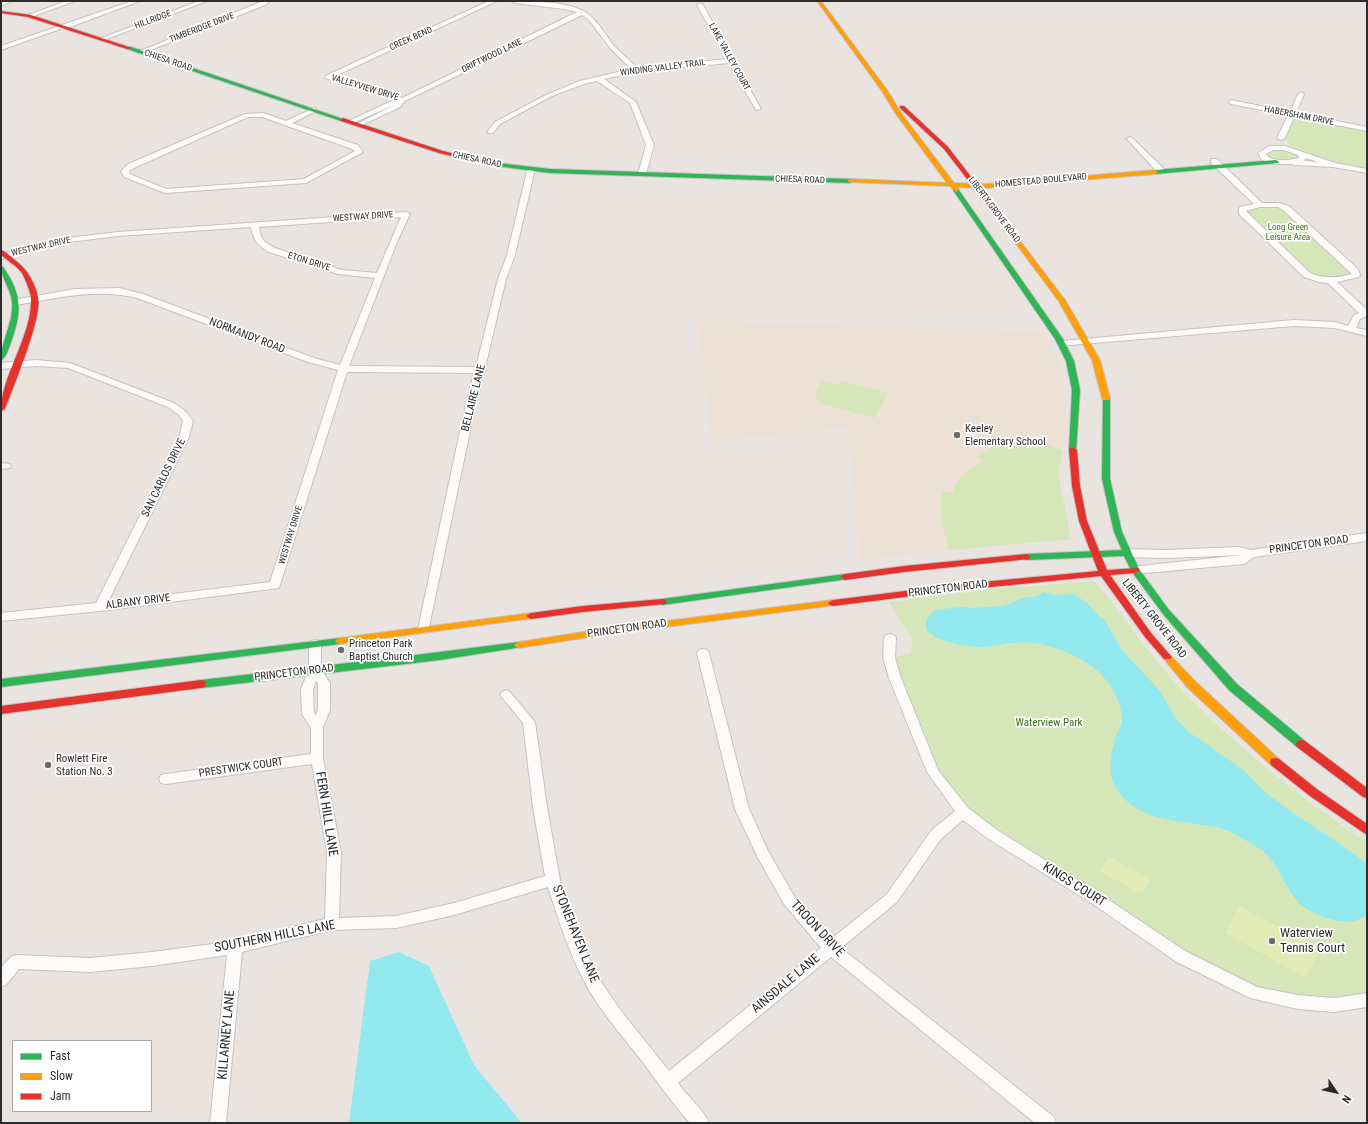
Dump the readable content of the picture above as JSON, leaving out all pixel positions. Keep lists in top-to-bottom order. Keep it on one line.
{"streets":{"main road":["CHIESA ROAD","HOMESTEAD BOULEVARD","LIBERTY GROVE ROAD","PRINCETON ROAD"],"street":["HILLRIDGE","TIMBERIDGE DRIVE","CREEK BEND","DRIFTWOOD LANE","LAKE VALLEY COURT","WINDING VALLEY TRAIL","VALLEYVIEW DRIVE","HABERSHAM DRIVE","WESTWAY DRIVE","ETON DRIVE","NORMANDY ROAD","BELLAIRE LANE","SAN CARLOS DRIVE","ALBANY DRIVE","PRESTWICK COURT","FERN HILL LANE","KINGS COURT","TROON DRIVE","STONEHAVEN LANE","SOUTHERN HILLS LANE","AINSDALE LANE","KILLARNEY LANE"]},"crossings":[["HILLRIDGE","CHIESA ROAD"],["TIMBERIDGE DRIVE","CHIESA ROAD"],["CREEK BEND","VALLEYVIEW DRIVE"],["DRIFTWOOD LANE","CHIESA ROAD"],["DRIFTWOOD LANE","VALLEYVIEW DRIVE"],["LAKE VALLEY COURT","WINDING VALLEY TRAIL"],["CHIESA ROAD","HOMESTEAD BOULEVARD"],["CHIESA ROAD","LIBERTY GROVE ROAD"],["CHIESA ROAD","BELLAIRE LANE"],["HOMESTEAD BOULEVARD","LIBERTY GROVE ROAD"],["LIBERTY GROVE ROAD","PRINCETON ROAD"],["WESTWAY DRIVE","ETON DRIVE"],["WESTWAY DRIVE","NORMANDY ROAD"],["WESTWAY DRIVE","ALBANY DRIVE"],["NORMANDY ROAD","BELLAIRE LANE"],["BELLAIRE LANE","PRINCETON ROAD"],["SAN CARLOS DRIVE","ALBANY DRIVE"],["PRINCETON ROAD","FERN HILL LANE"],["PRESTWICK COURT","FERN HILL LANE"],["FERN HILL LANE","SOUTHERN HILLS LANE"],["KINGS COURT","AINSDALE LANE"],["TROON DRIVE","AINSDALE LANE"],["STONEHAVEN LANE","SOUTHERN HILLS LANE"],["STONEHAVEN LANE","AINSDALE LANE"],["SOUTHERN HILLS LANE","KILLARNEY LANE"]],"parks":["Long Green Leisure Area","Waterview Park"],"places":["Keeley Elementary School","Princeton Park Baptist Church","Rowlett Fire Station No. 3","Waterview Tennis Court"],"legend":["Fast","Slow","Jam"],"north":"bottom right"}
